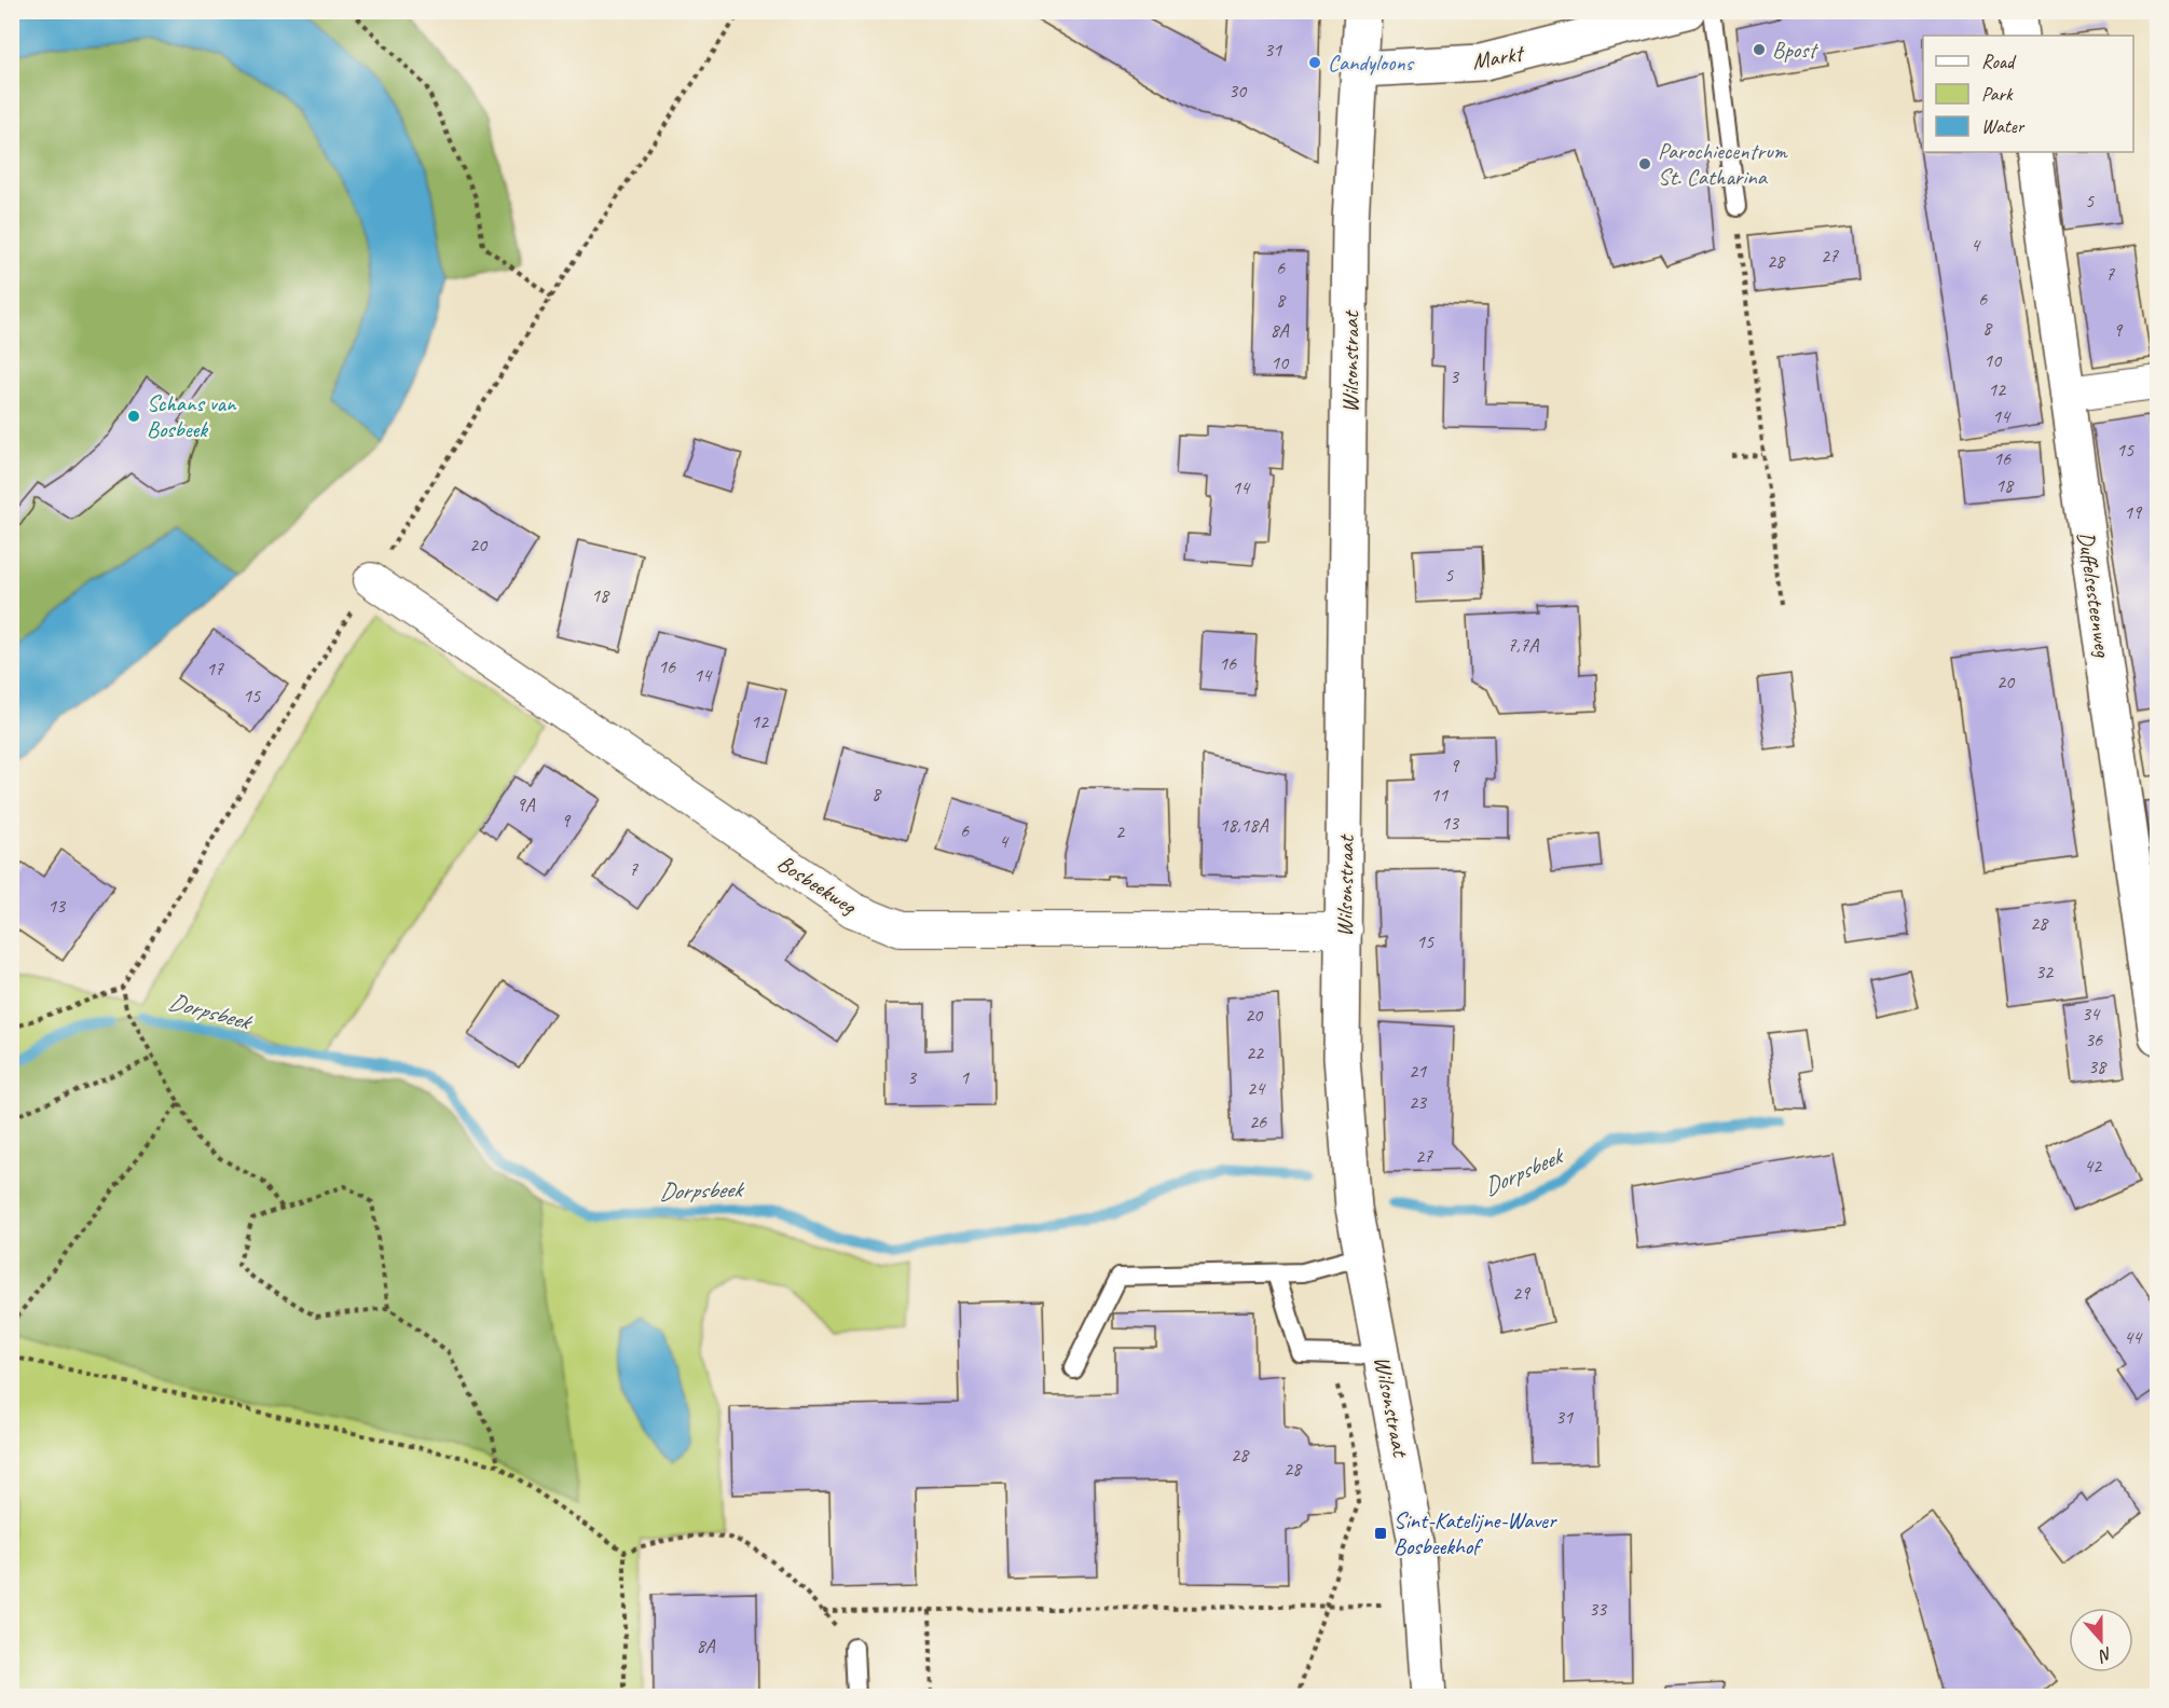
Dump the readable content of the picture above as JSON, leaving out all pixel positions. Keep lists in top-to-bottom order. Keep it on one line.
{"streets":{"street":["Markt","Wilsonstraat","Duffelsesteenweg","Bosbeekweg"]},"crossings":[["Markt","Wilsonstraat"],["Wilsonstraat","Bosbeekweg"]],"water":["Dorpsbeek"],"places":{"other":["Bpost","Candyloons","Parochiecentrum St. Catharina","Schans van Bosbeek"],"transit":["Sint-Katelijne-Waver Bosbeekhof"]},"house_numbers":["31","30","5","4","27","28","6","7","6","8","8","8A","9","10","10","3","12","14","15","16","18","14","19","20","5","18","7,7A","16","16","17","14","20","15","12","9","8","11","9A","9","13","18,18A","6","2","4","7","13","28","15","32","34","20","36","22","38","21","3","1","24","23","26","27","42","29","44","31","28","28","33","8A"],"legend":["Road","Park","Water"],"north":"bottom"}
